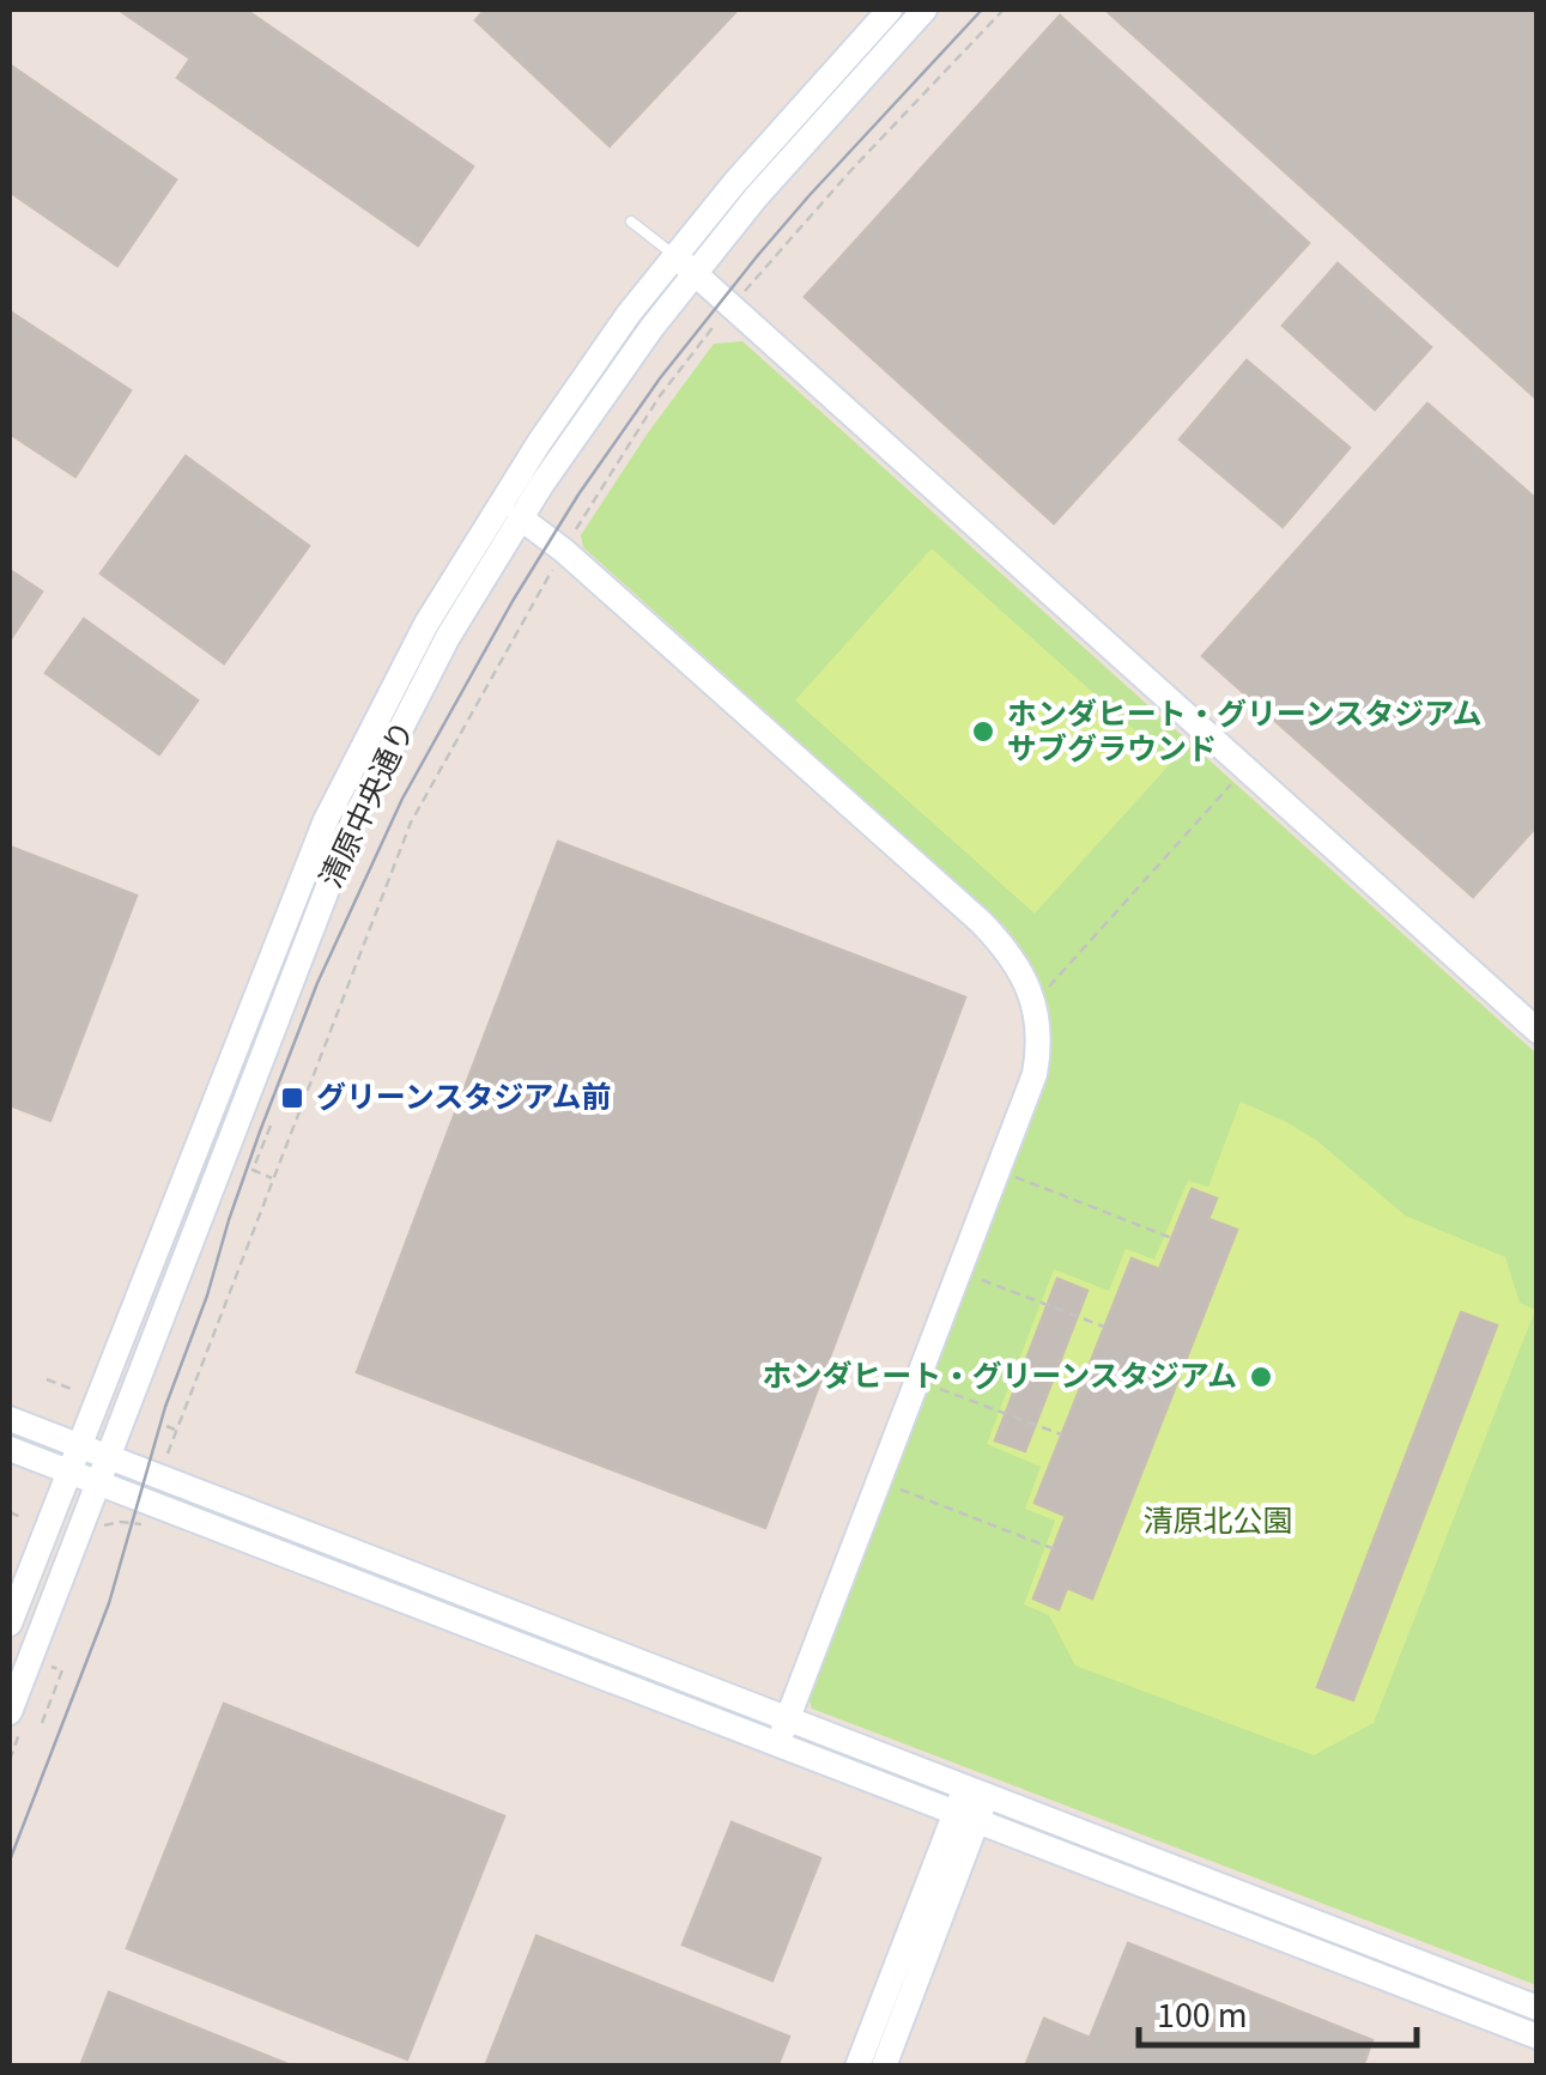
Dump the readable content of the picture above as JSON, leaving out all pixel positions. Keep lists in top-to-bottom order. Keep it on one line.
{"streets":{"street":["清原中央通り"]},"parks":["清原北公園"],"places":{"other":["ホンダヒート・グリーンスタジアム サブグラウンド","ホンダヒート・グリーンスタジアム"],"transit":["グリーンスタジアム前"]},"scale_bar":"100 m"}
